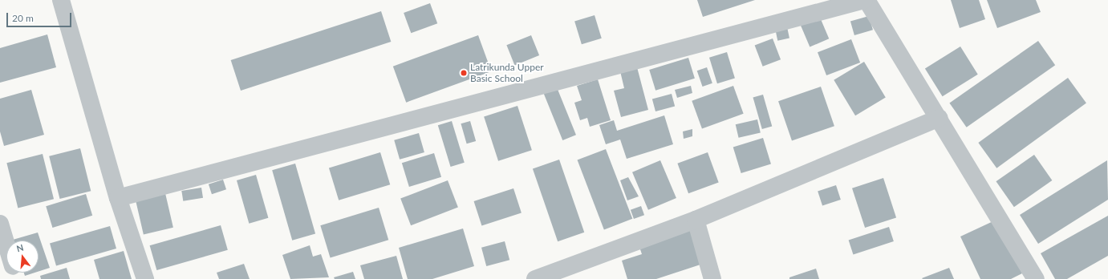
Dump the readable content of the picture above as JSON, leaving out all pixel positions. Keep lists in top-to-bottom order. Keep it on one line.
{"places":["Latrikunda Upper Basic School"],"scale_bar":"20 m","north":"top"}
